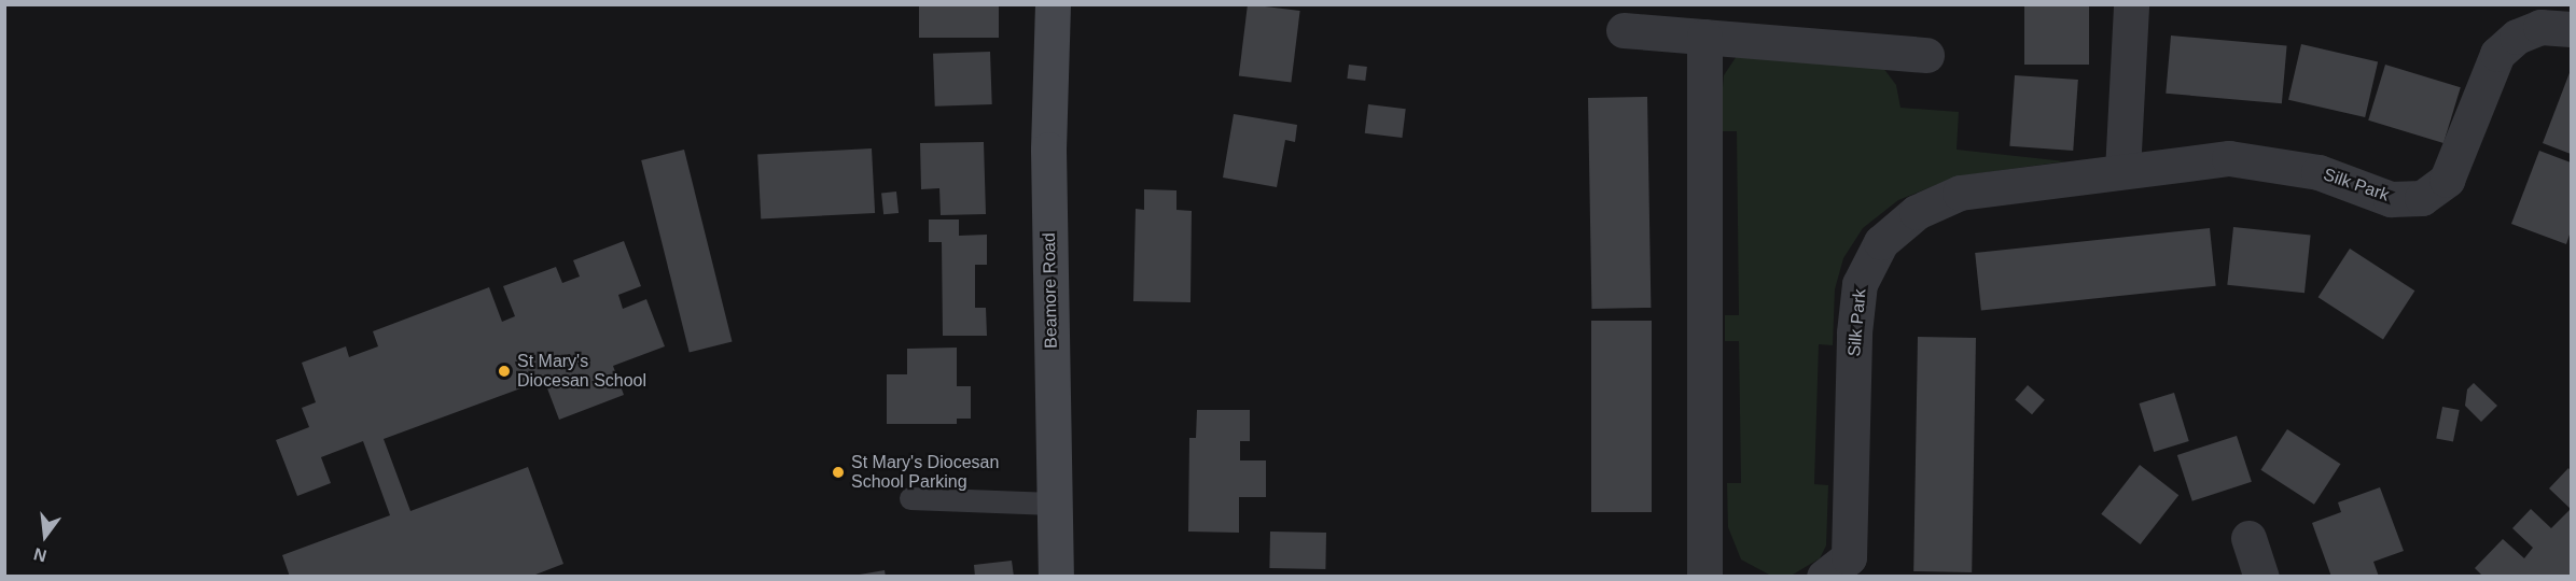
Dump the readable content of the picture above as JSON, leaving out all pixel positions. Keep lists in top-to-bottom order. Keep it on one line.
{"streets":{"main road":["Beamore Road"],"street":["Silk Park"]},"places":["St Mary's Diocesan School","St Mary's Diocesan School Parking"],"north":"bottom"}
